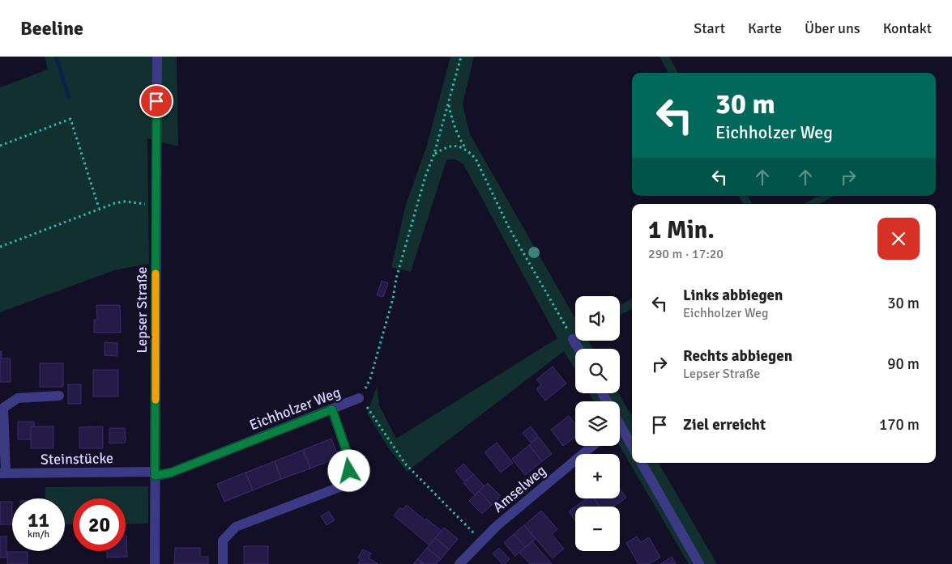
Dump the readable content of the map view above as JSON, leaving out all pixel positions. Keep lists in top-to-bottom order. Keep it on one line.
{"streets":{"street":["Lepser Straße","Eichholzer Weg","Steinstücke","Amselweg"]},"crossings":[["Lepser Straße","Eichholzer Weg"],["Lepser Straße","Steinstücke"],["Eichholzer Weg","Steinstücke"],["Eichholzer Weg","Amselweg"]],"page":{"header":"Beeline","nav":["Start","Karte","Über uns","Kontakt"],"turn":["30 m","Eichholzer Weg"],"heading":["1 Min.","290 m · 17:20"],"list":[{"name":"Links abbiegen","note":"Eichholzer Weg","value":"30 m"},{"name":"Rechts abbiegen","note":"Lepser Straße","value":"90 m"},{"name":"Ziel erreicht","value":"170 m"}],"map_buttons":["+","−"],"speed":"11 km/h","limit":"20"}}
